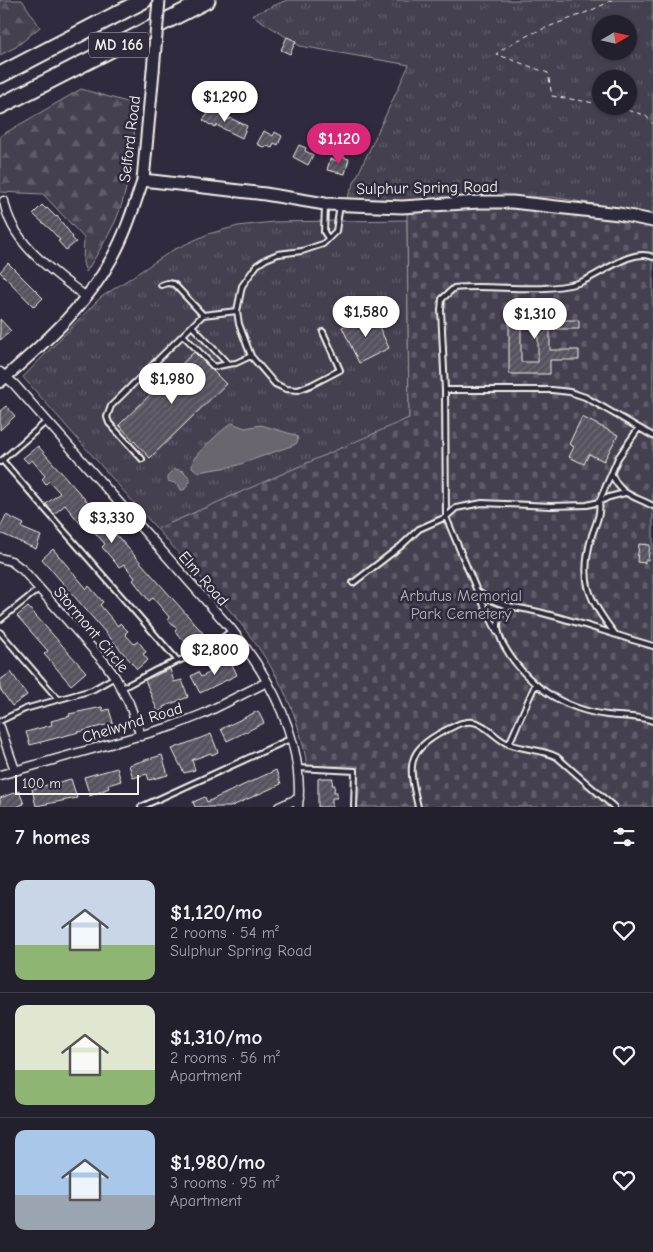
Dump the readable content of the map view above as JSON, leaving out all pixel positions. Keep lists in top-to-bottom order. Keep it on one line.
{"streets":{"highway":["MD 166"],"main road":["Selford Road","Sulphur Spring Road"],"street":["Elm Road","Stormont Circle","Chelwynd Road"]},"crossings":[["Selford Road","Sulphur Spring Road"],["Selford Road","Elm Road"],["Elm Road","Chelwynd Road"],["Stormont Circle","Chelwynd Road"]],"parks":["Arbutus Memorial Park Cemetery"],"scale_bar":"100 m","north":"right","page":{"price":["$1,290","$1,120","$1,580","$1,310","$1,980","$3,330","$2,800"],"scale":"100 m","heading":"7 homes","list":[{"name":"$1,120/mo","note":"2 rooms · 54 m² · Sulphur Spring Road"},{"name":"$1,310/mo","note":"2 rooms · 56 m² · Apartment"},{"name":"$1,980/mo","note":"3 rooms · 95 m² · Apartment"}]}}
